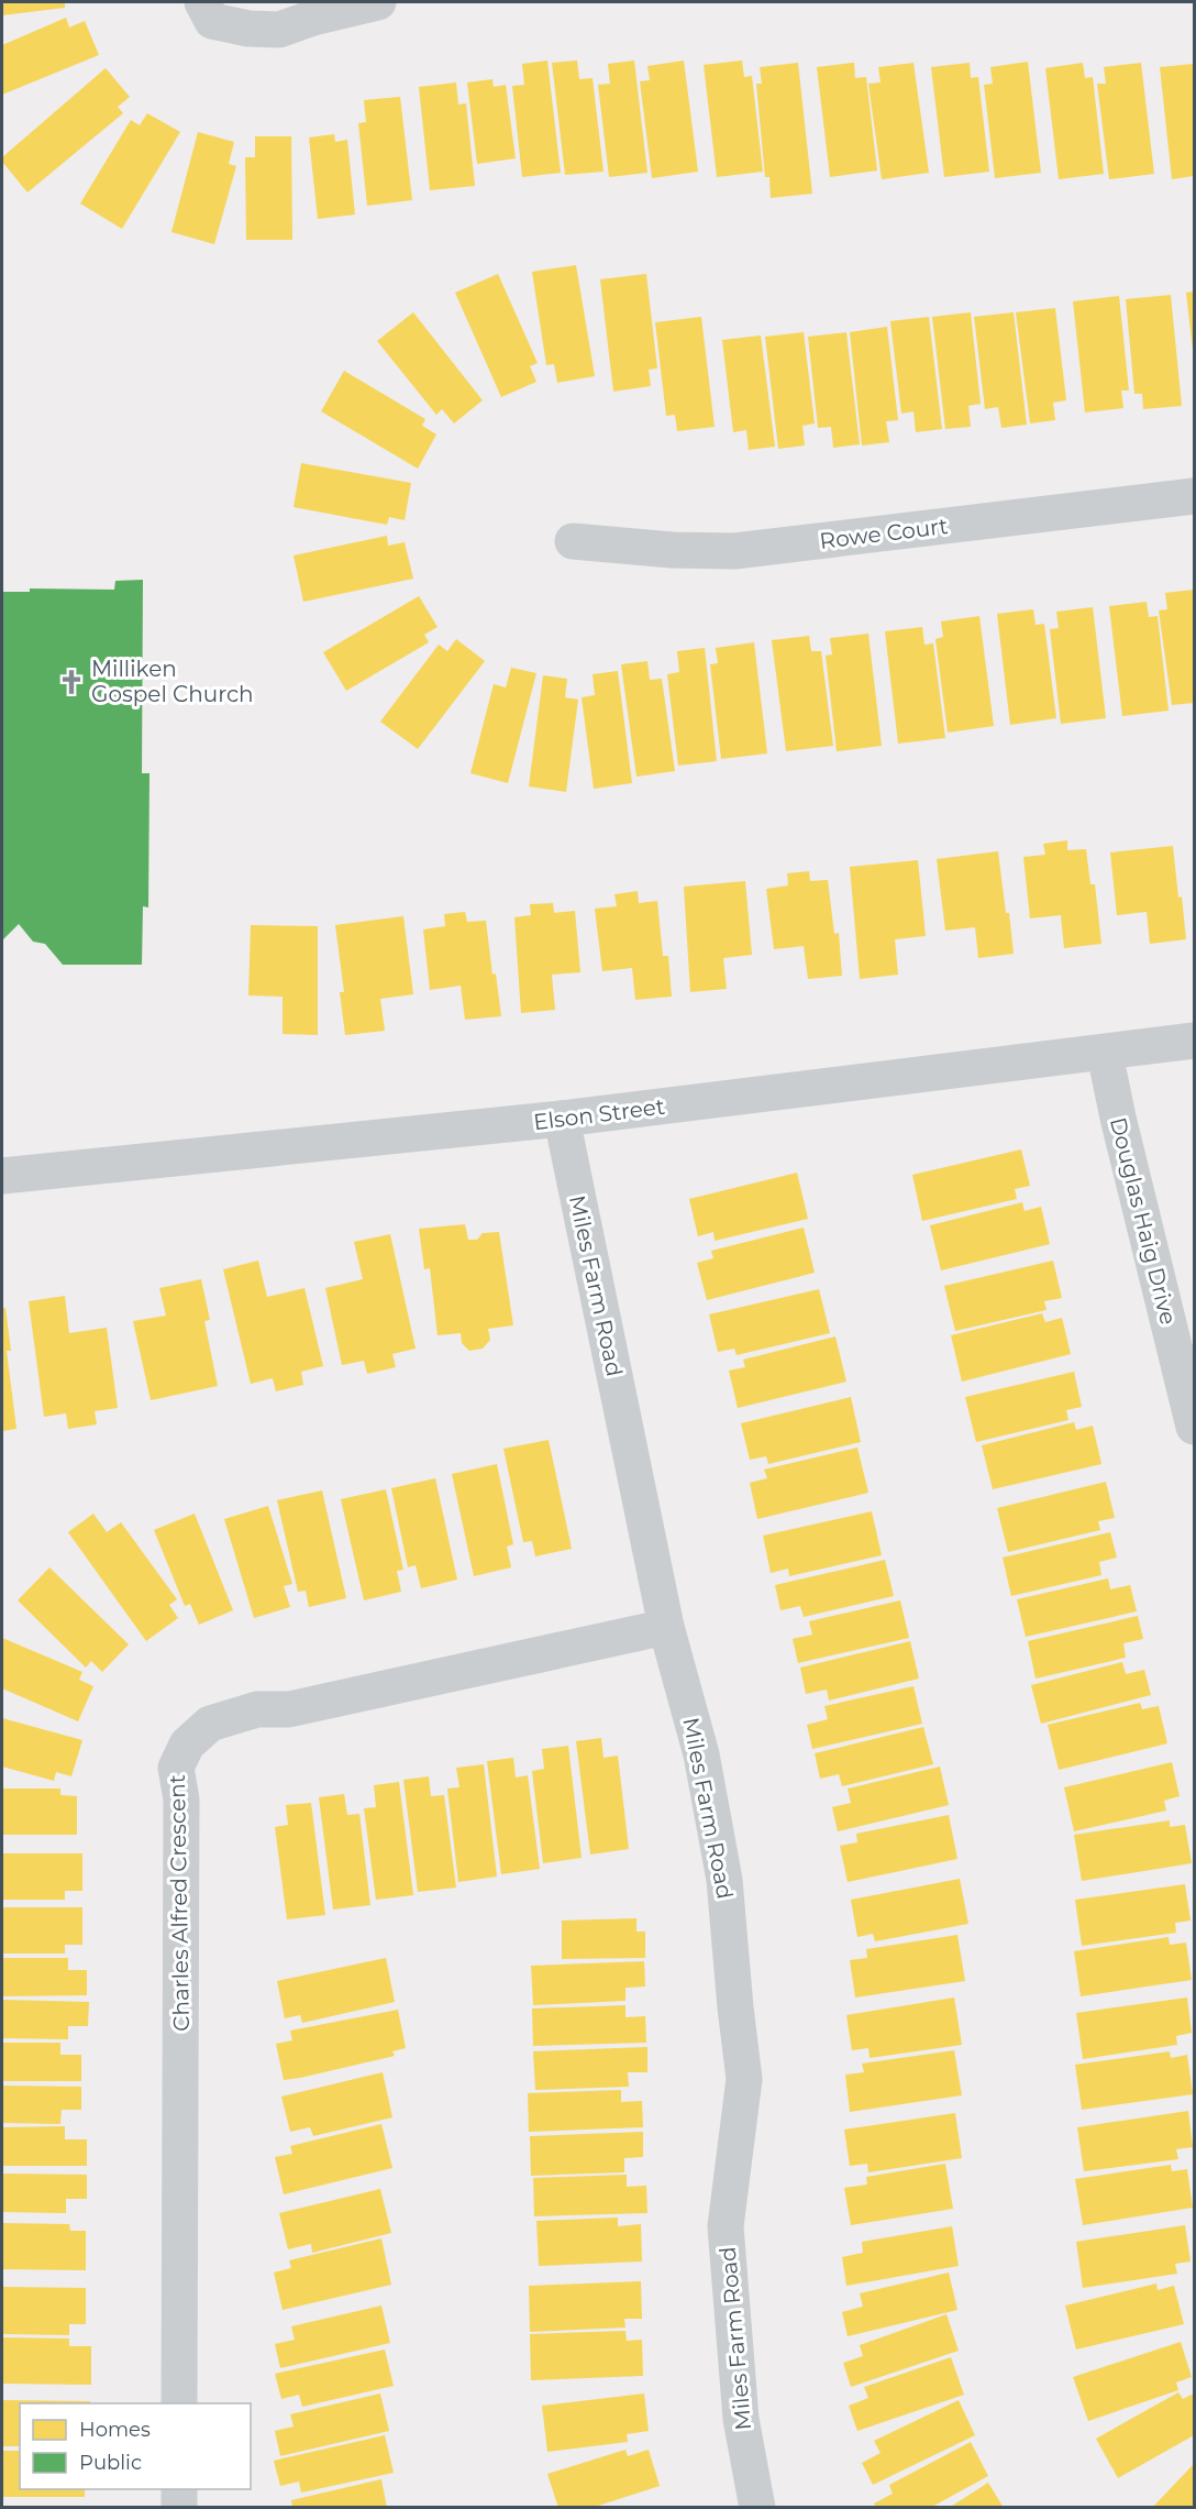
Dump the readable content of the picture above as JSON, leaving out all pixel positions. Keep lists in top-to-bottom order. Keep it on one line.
{"streets":{"street":["Rowe Court","Elson Street","Douglas Haig Drive","Miles Farm Road","Charles Alfred Crescent"]},"crossings":[["Elson Street","Douglas Haig Drive"],["Elson Street","Miles Farm Road"],["Miles Farm Road","Charles Alfred Crescent"]],"places":{"church":["Milliken Gospel Church"]},"legend":["Homes","Public"]}
